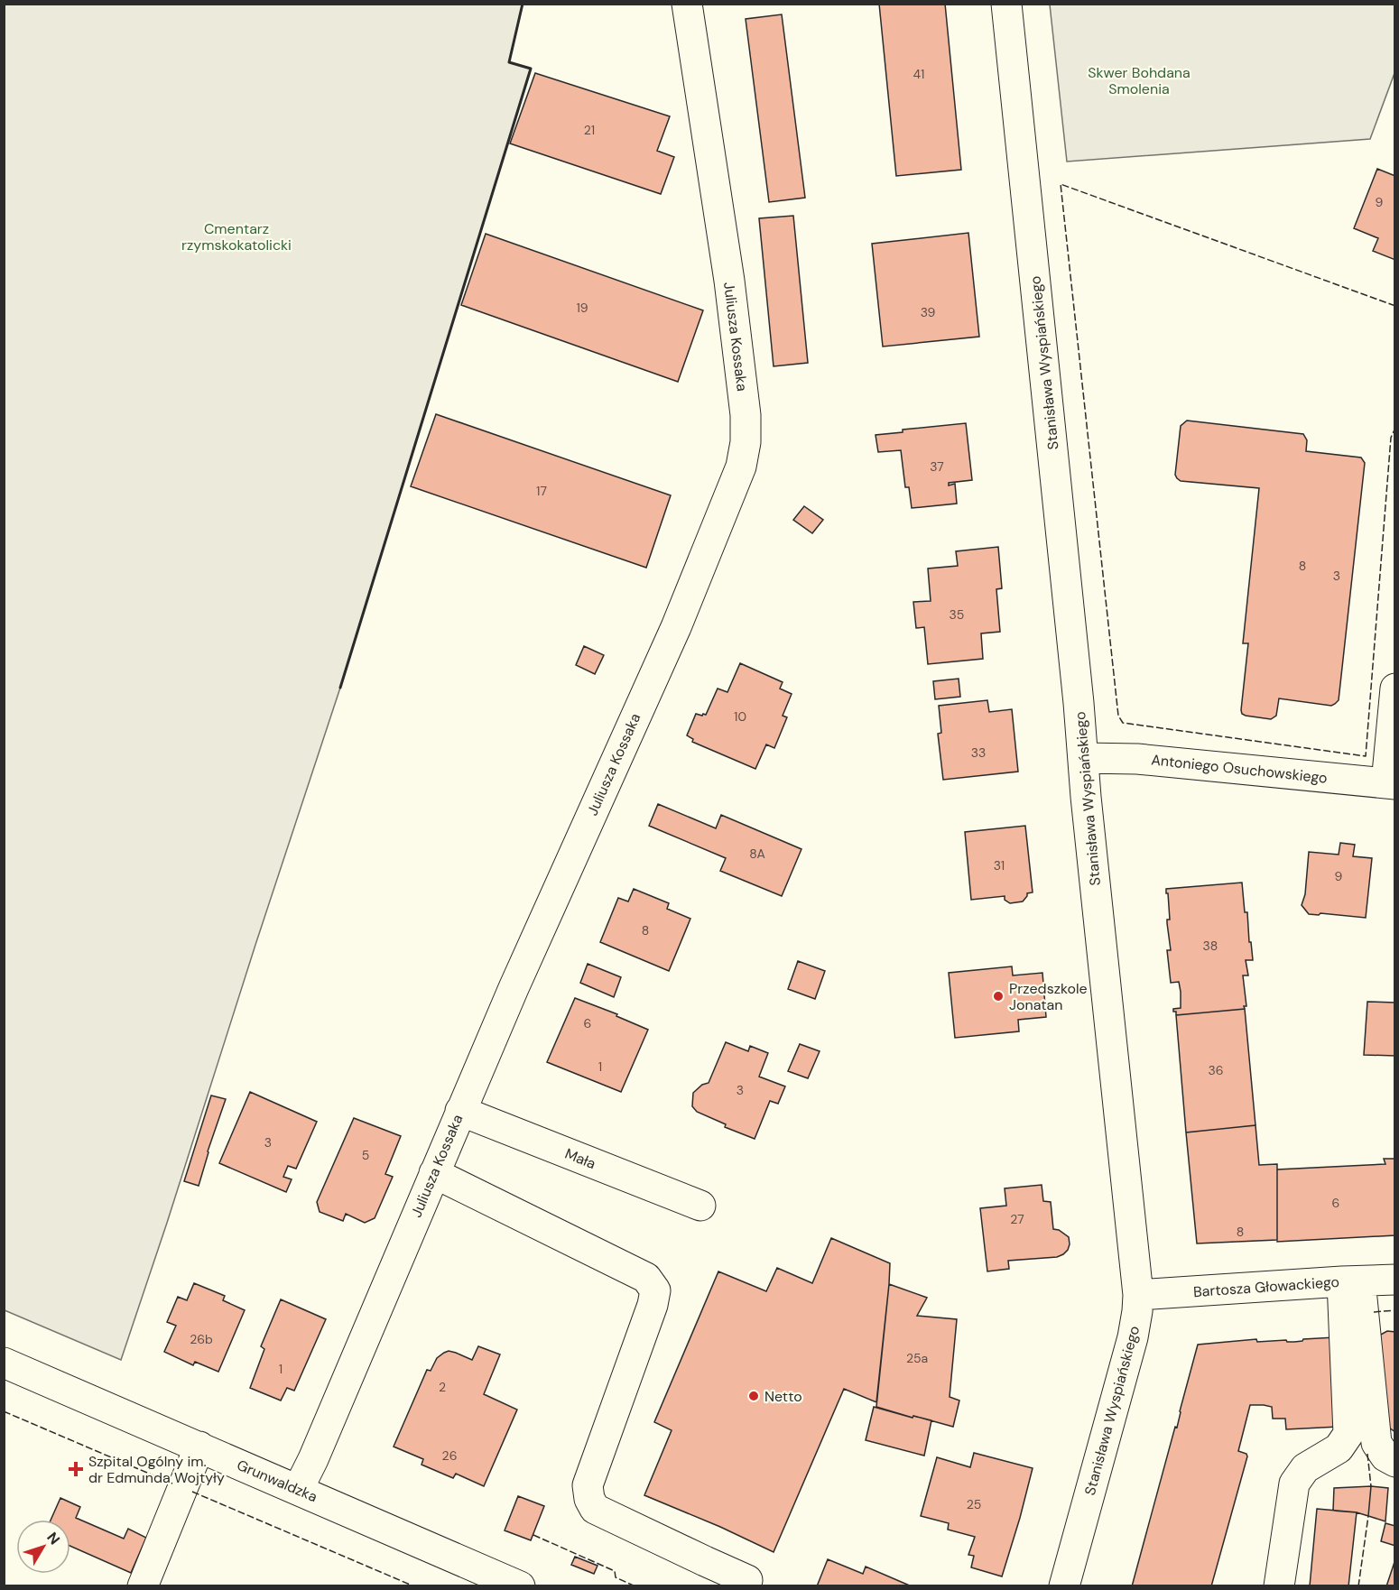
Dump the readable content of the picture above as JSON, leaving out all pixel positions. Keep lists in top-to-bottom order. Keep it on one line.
{"streets":{"street":["Juliusza Kossaka","Stanisława Wyspiańskiego","Antoniego Osuchowskiego","Mała","Bartosza Głowackiego","Grunwaldzka"]},"crossings":[["Juliusza Kossaka","Mała"],["Juliusza Kossaka","Grunwaldzka"],["Stanisława Wyspiańskiego","Antoniego Osuchowskiego"],["Stanisława Wyspiańskiego","Bartosza Głowackiego"]],"parks":["Skwer Bohdana Smolenia","Cmentarz rzymskokatolicki"],"places":{"other":["Przedszkole Jonatan","Netto"],"health":["Szpital Ogólny im. dr Edmunda Wojtyły"]},"house_numbers":["41","21","9","19","39","37","17","8","3","35","10","33","8A","31","9","8","38","6","1","36","3","3","5","6","27","8","26b","25a","1","2","26","25"],"north":"top right"}
